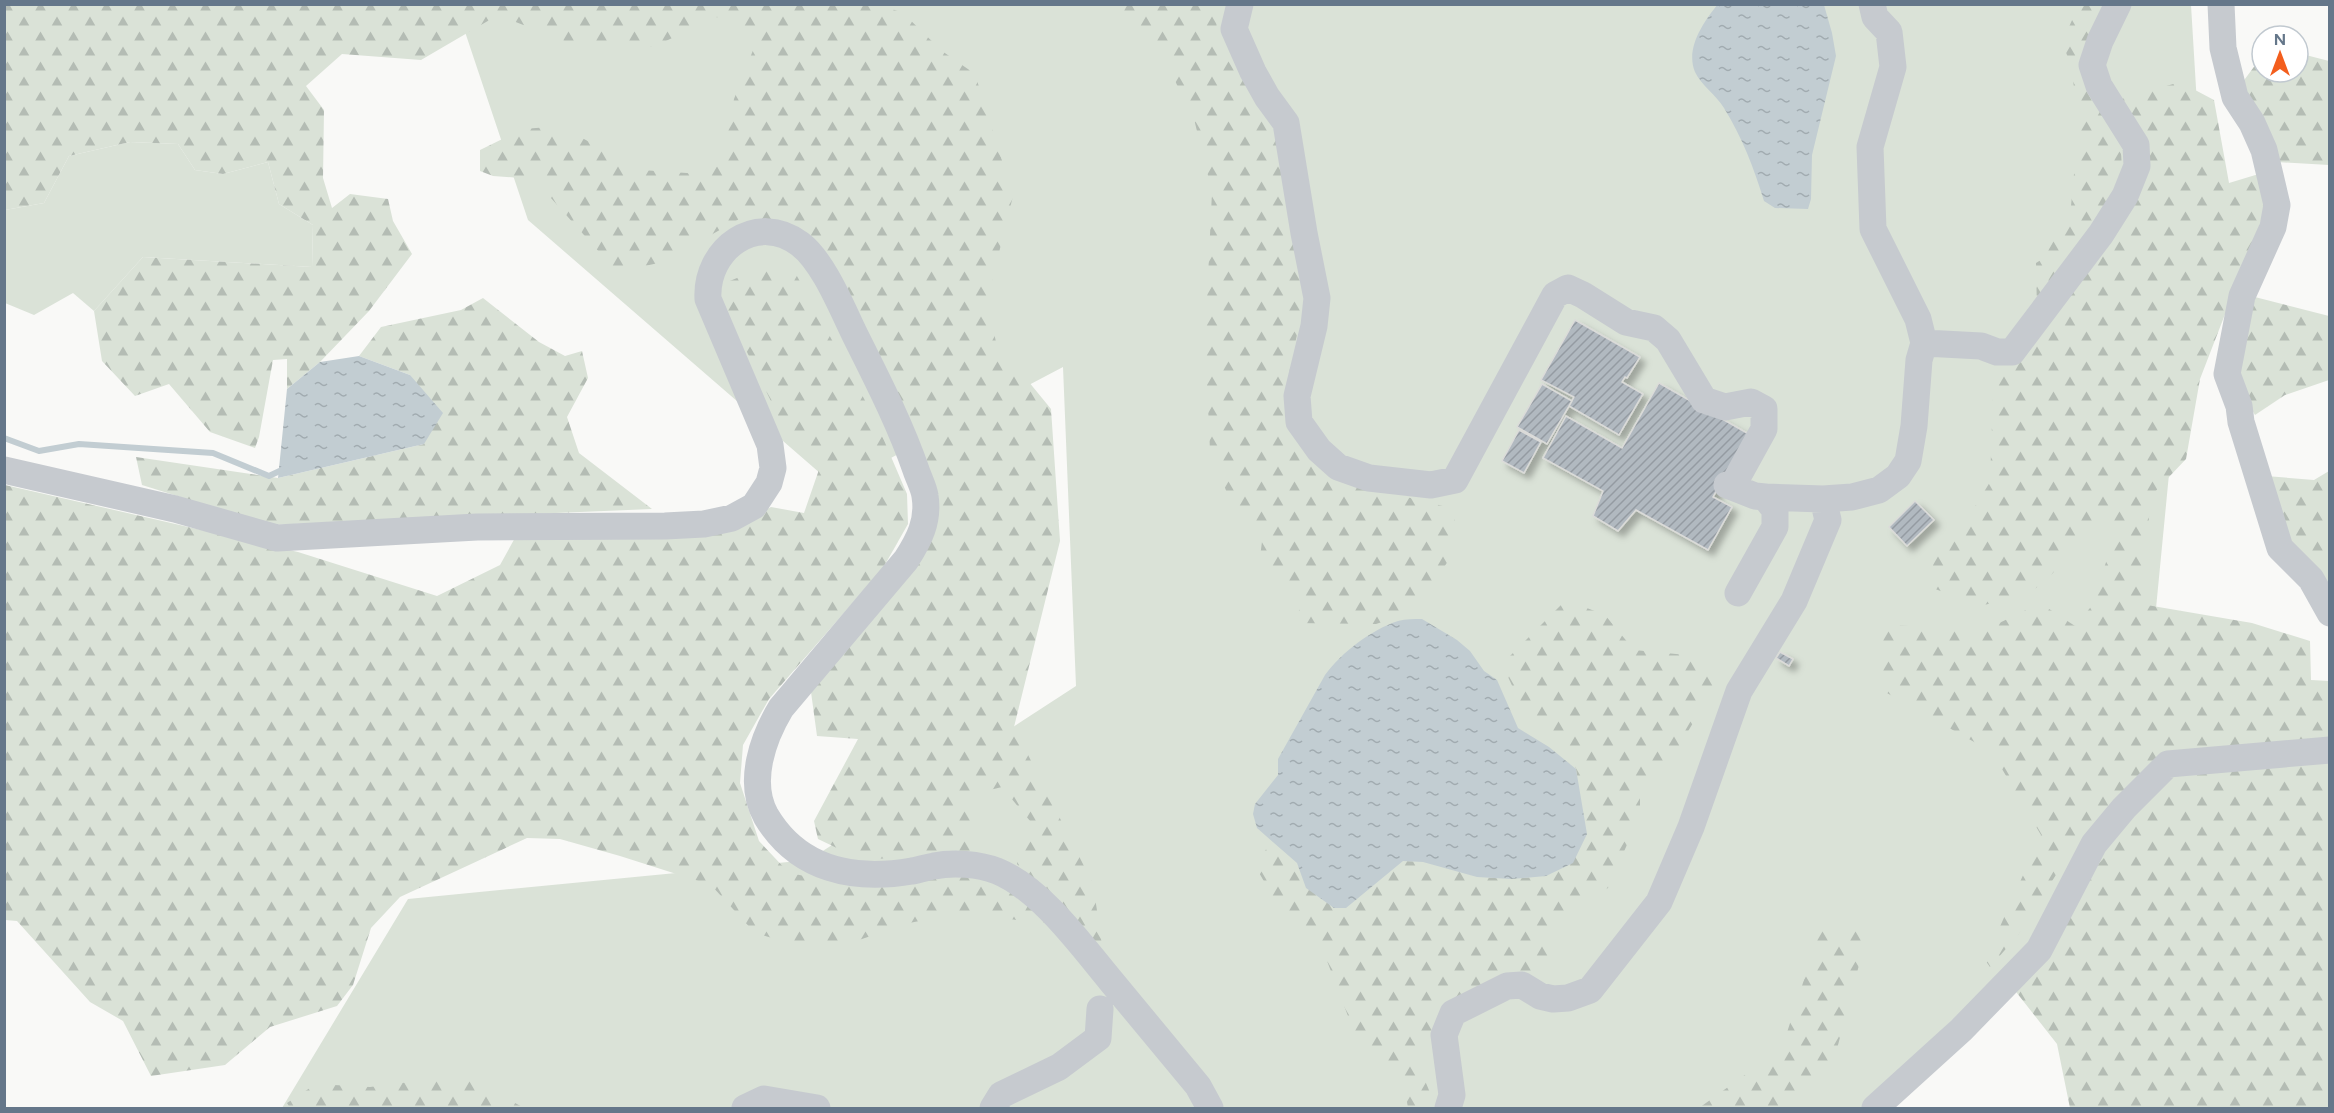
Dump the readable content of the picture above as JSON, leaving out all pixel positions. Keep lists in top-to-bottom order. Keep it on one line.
{"north":"top"}
